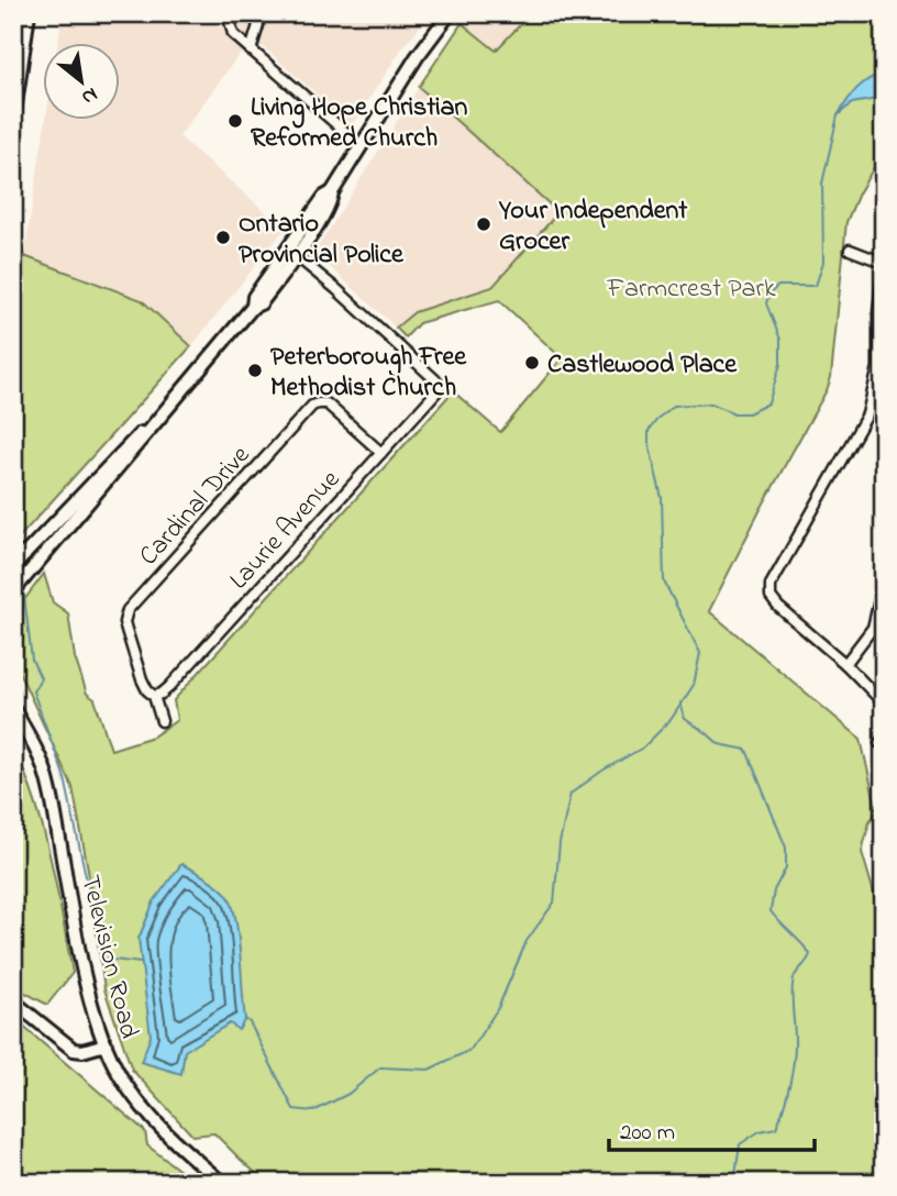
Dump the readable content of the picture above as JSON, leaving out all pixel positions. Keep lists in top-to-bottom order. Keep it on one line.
{"streets":{"main road":["Television Road"],"street":["Cardinal Drive","Laurie Avenue"]},"crossings":[["Cardinal Drive","Laurie Avenue"]],"parks":["Farmcrest Park"],"places":["Living Hope Christian Reformed Church","Your Independent Grocer","Ontario Provincial Police","Castlewood Place","Peterborough Free Methodist Church"],"scale_bar":"200 m","north":"bottom right"}
